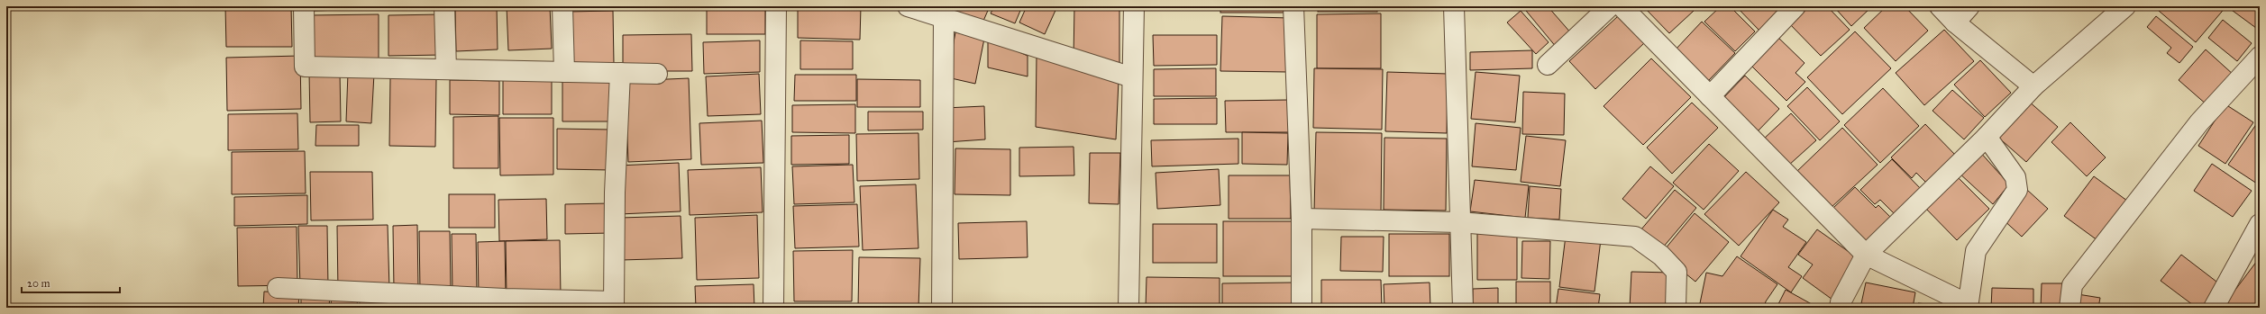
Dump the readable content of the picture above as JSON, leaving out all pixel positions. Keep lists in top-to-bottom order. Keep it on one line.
{"scale_bar":"20 m"}
